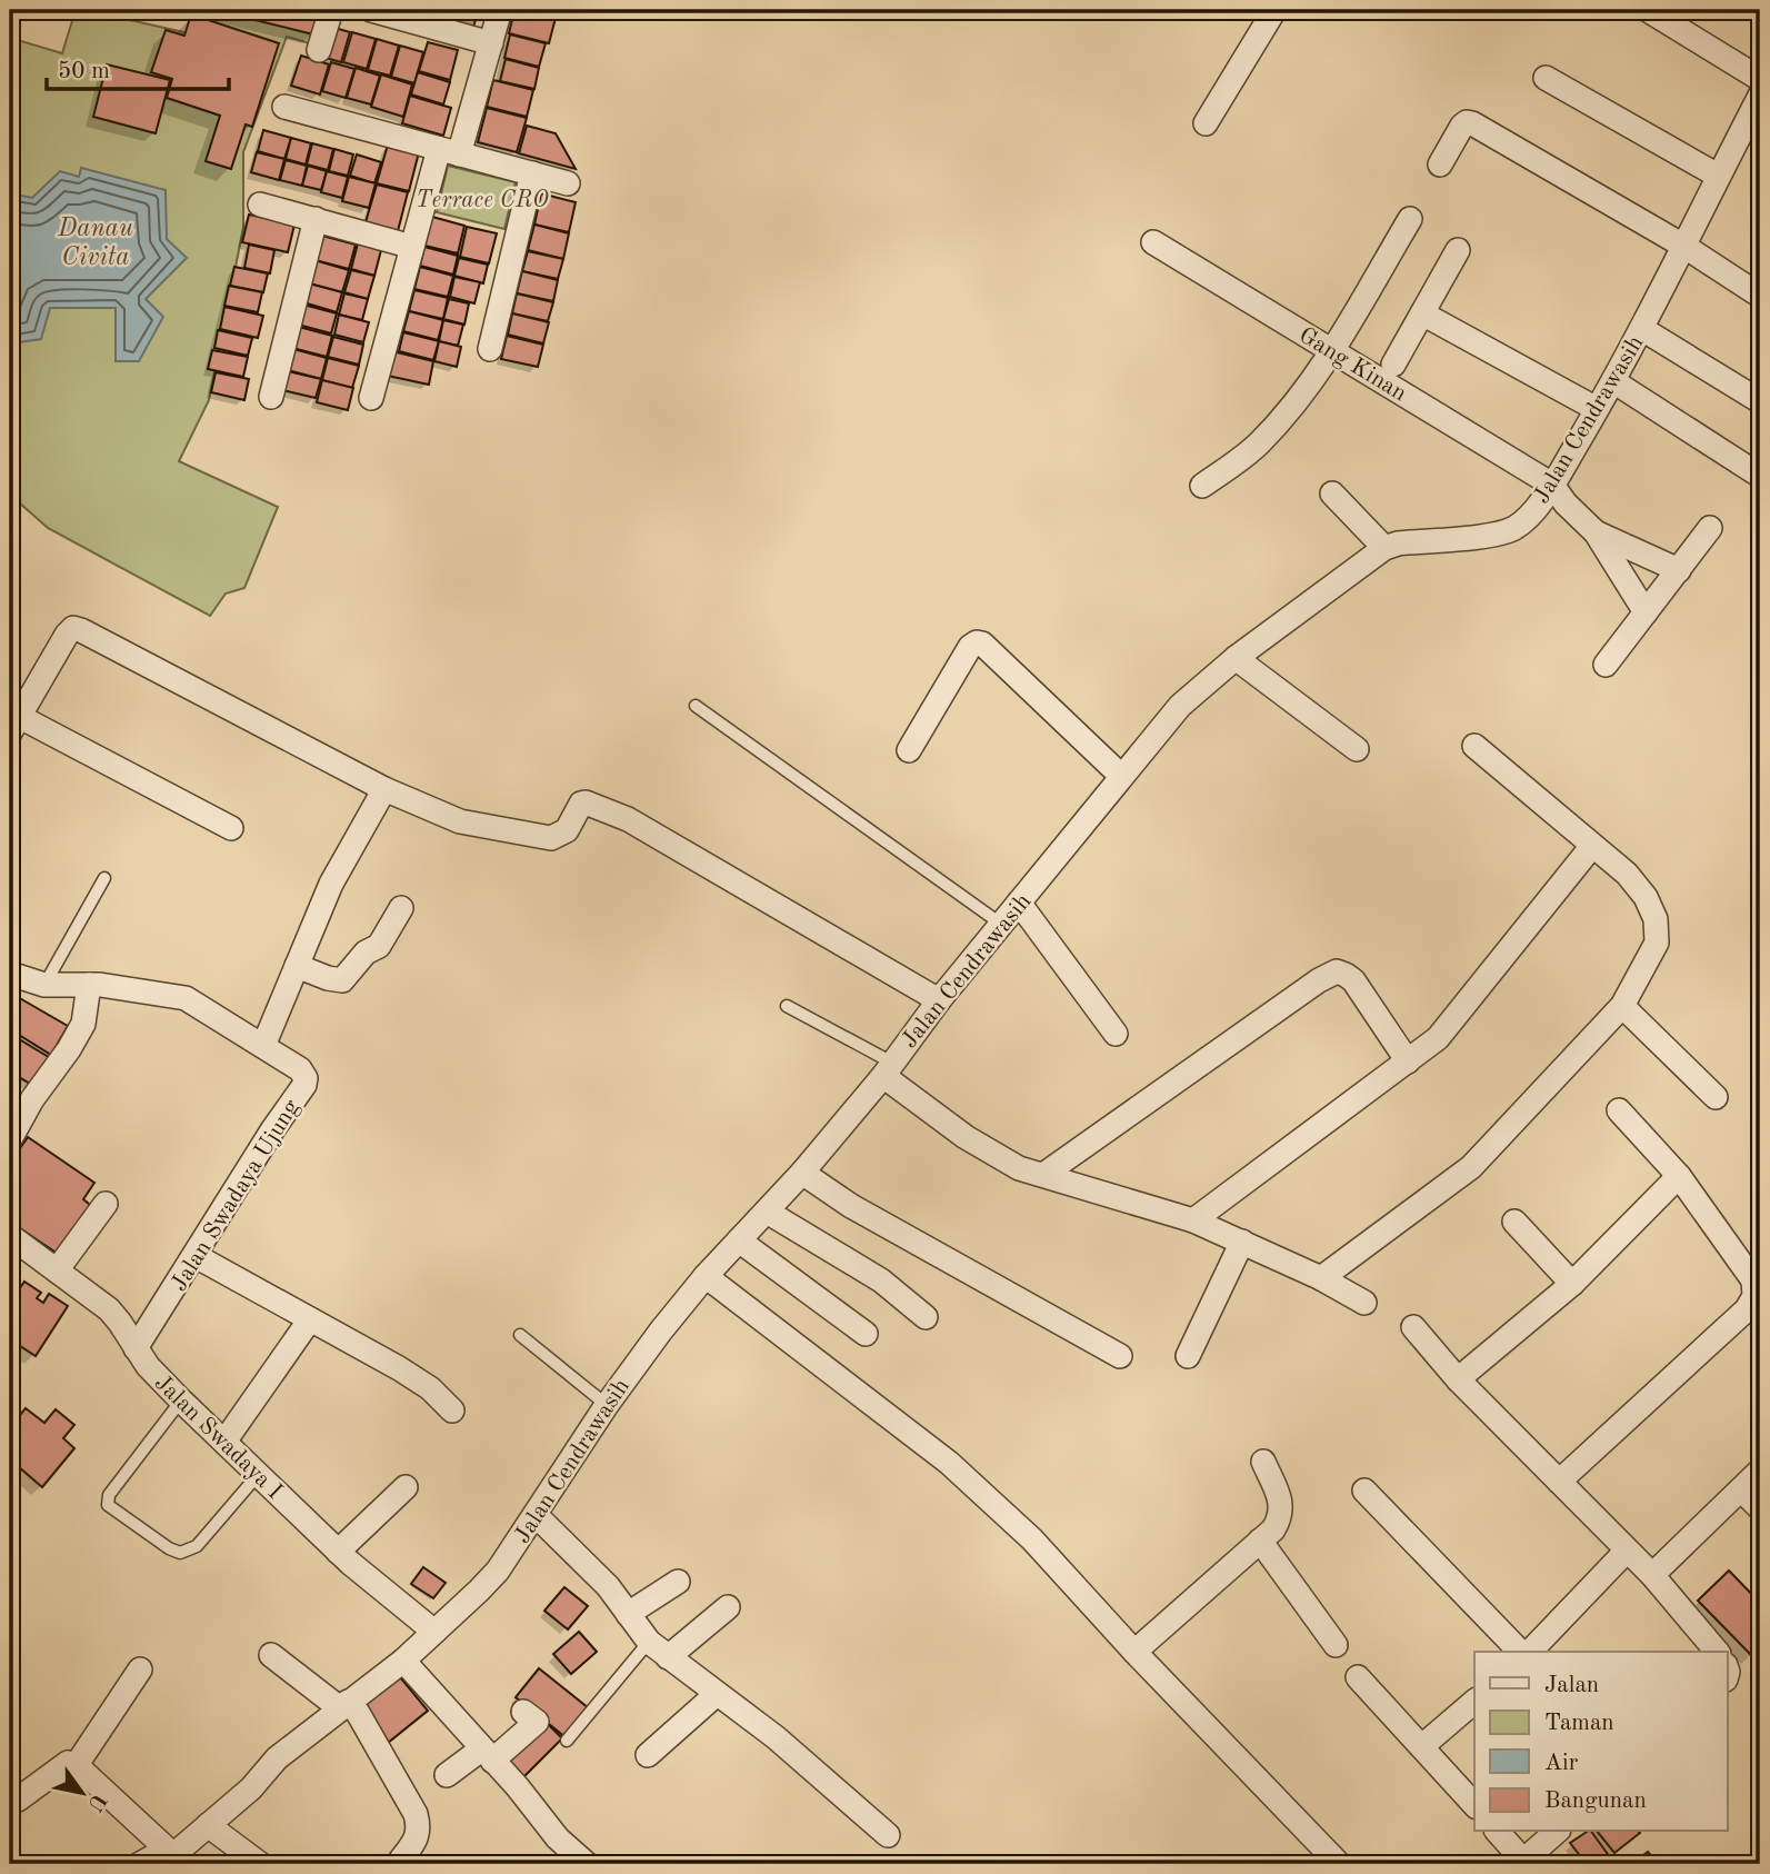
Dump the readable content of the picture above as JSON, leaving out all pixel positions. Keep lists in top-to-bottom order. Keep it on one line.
{"streets":{"street":["Gang Kinan","Jalan Cendrawasih","Jalan Swadaya Ujung","Jalan Swadaya I"]},"crossings":[["Gang Kinan","Jalan Cendrawasih"],["Jalan Cendrawasih","Jalan Swadaya I"],["Jalan Swadaya Ujung","Jalan Swadaya I"]],"water":["Danau Civita"],"parks":["Terrace CRO"],"legend":["Jalan","Taman","Air","Bangunan"],"scale_bar":"50 m","north":"bottom right"}
